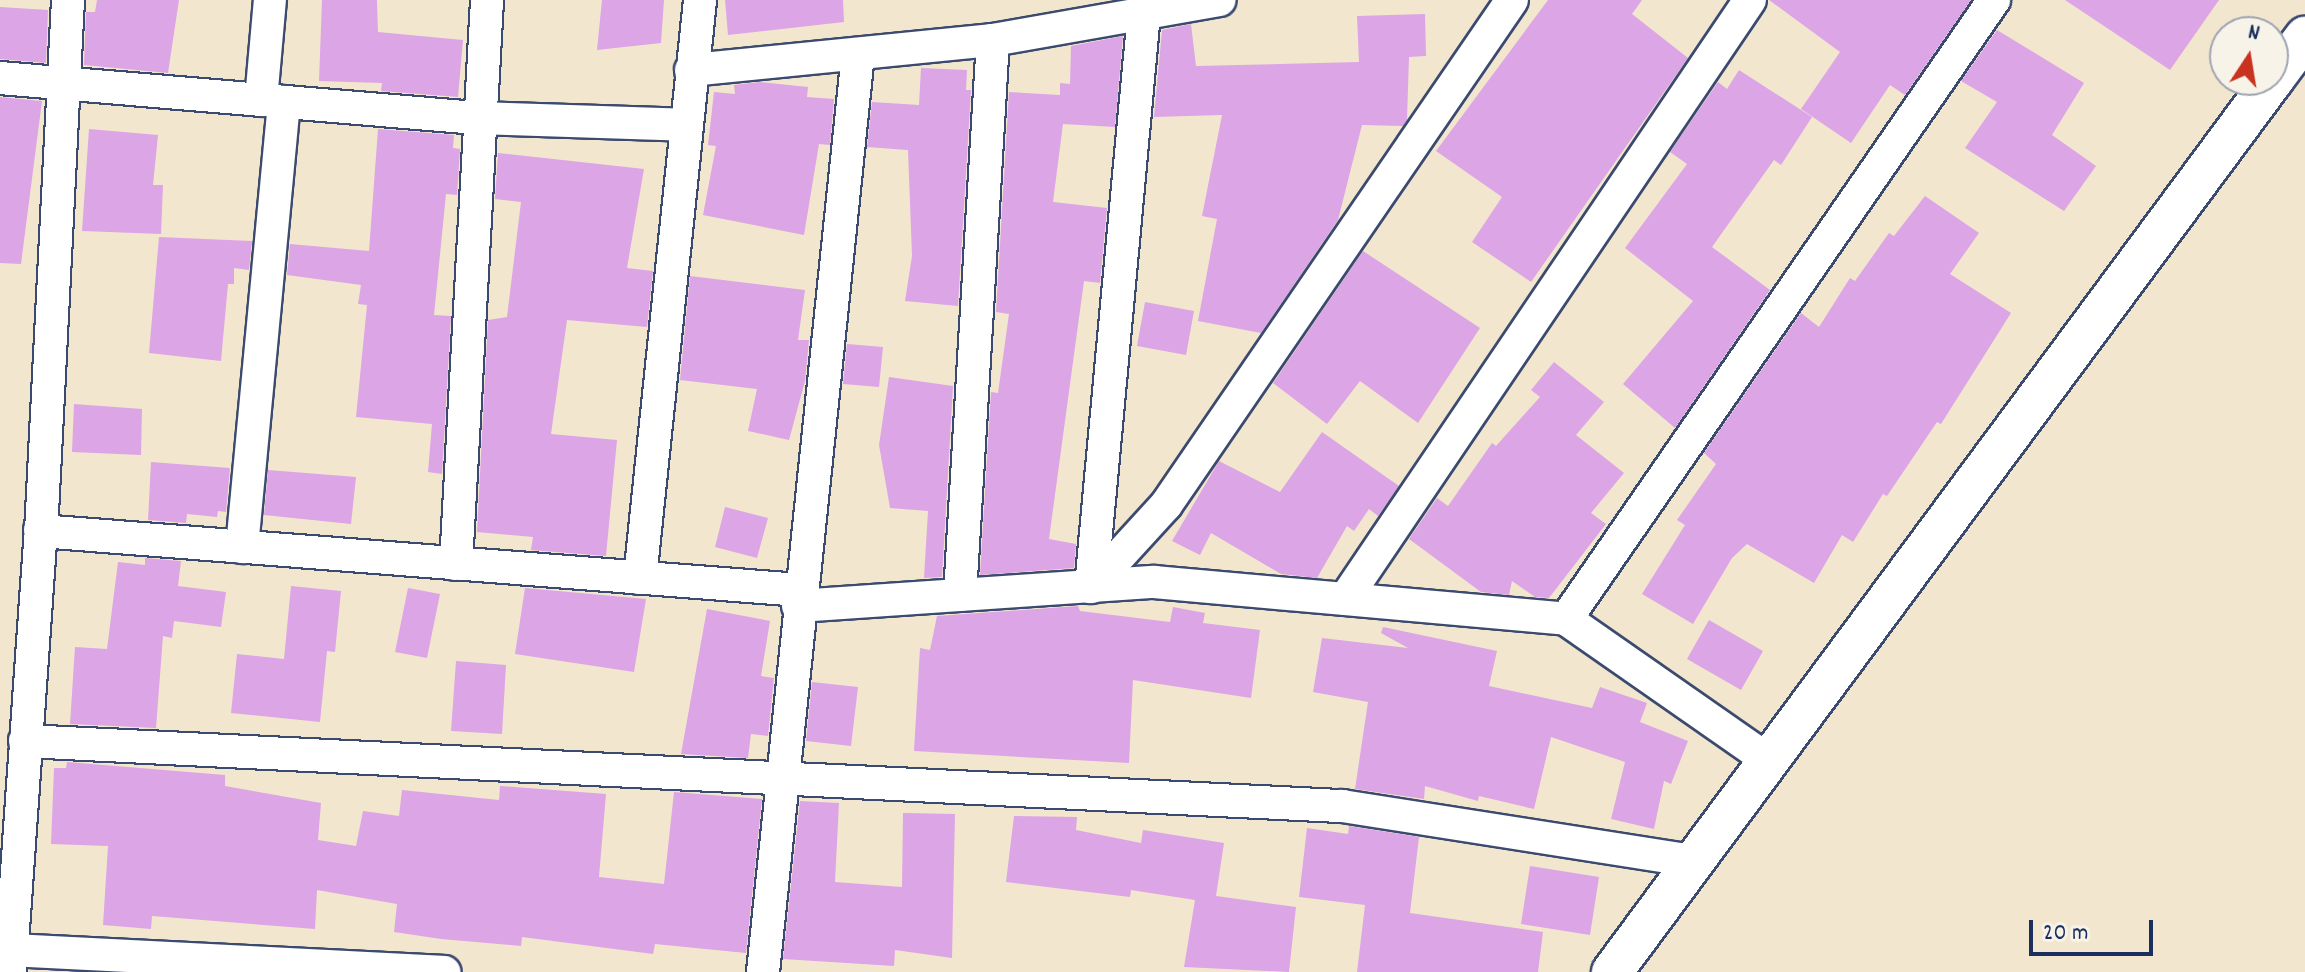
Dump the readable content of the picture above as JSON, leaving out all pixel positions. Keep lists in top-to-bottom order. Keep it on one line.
{"scale_bar":"20 m","north":"top"}
